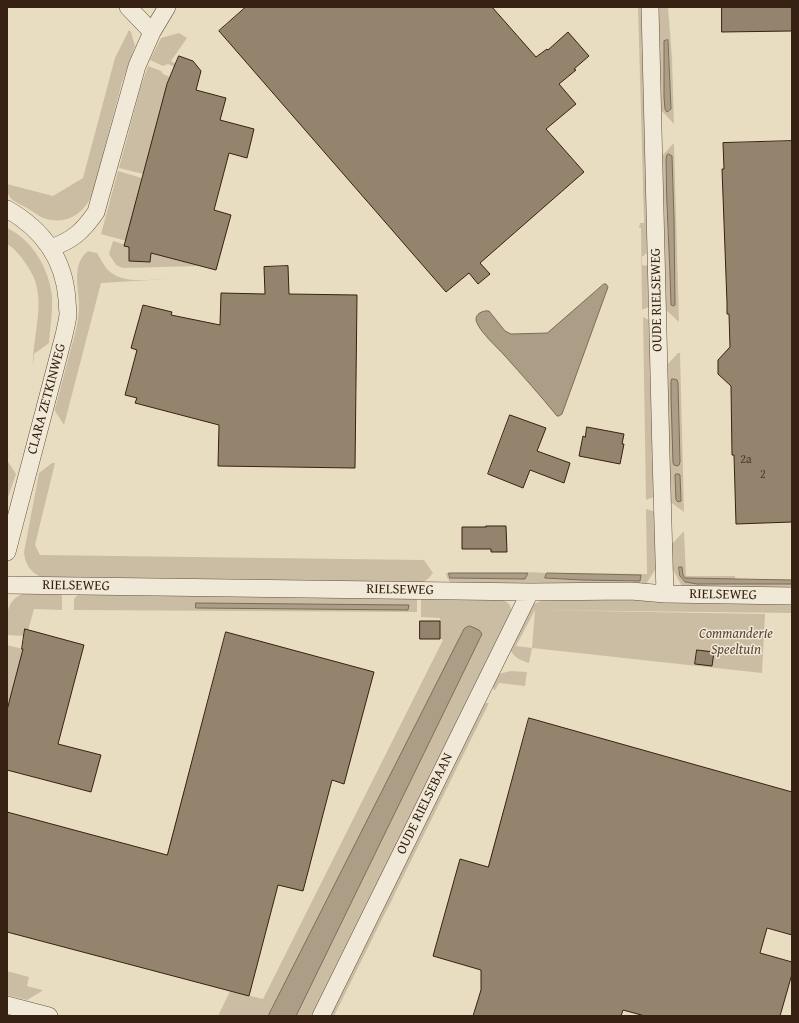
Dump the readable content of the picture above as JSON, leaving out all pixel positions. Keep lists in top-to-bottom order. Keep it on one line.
{"streets":{"street":["OUDE RIELSEWEG","CLARA ZETKINWEG","RIELSEWEG","OUDE RIELSEBAAN"]},"crossings":[["OUDE RIELSEWEG","RIELSEWEG"],["RIELSEWEG","OUDE RIELSEBAAN"]],"parks":["Commanderie Speeltuin"],"house_numbers":["2a","2"]}
